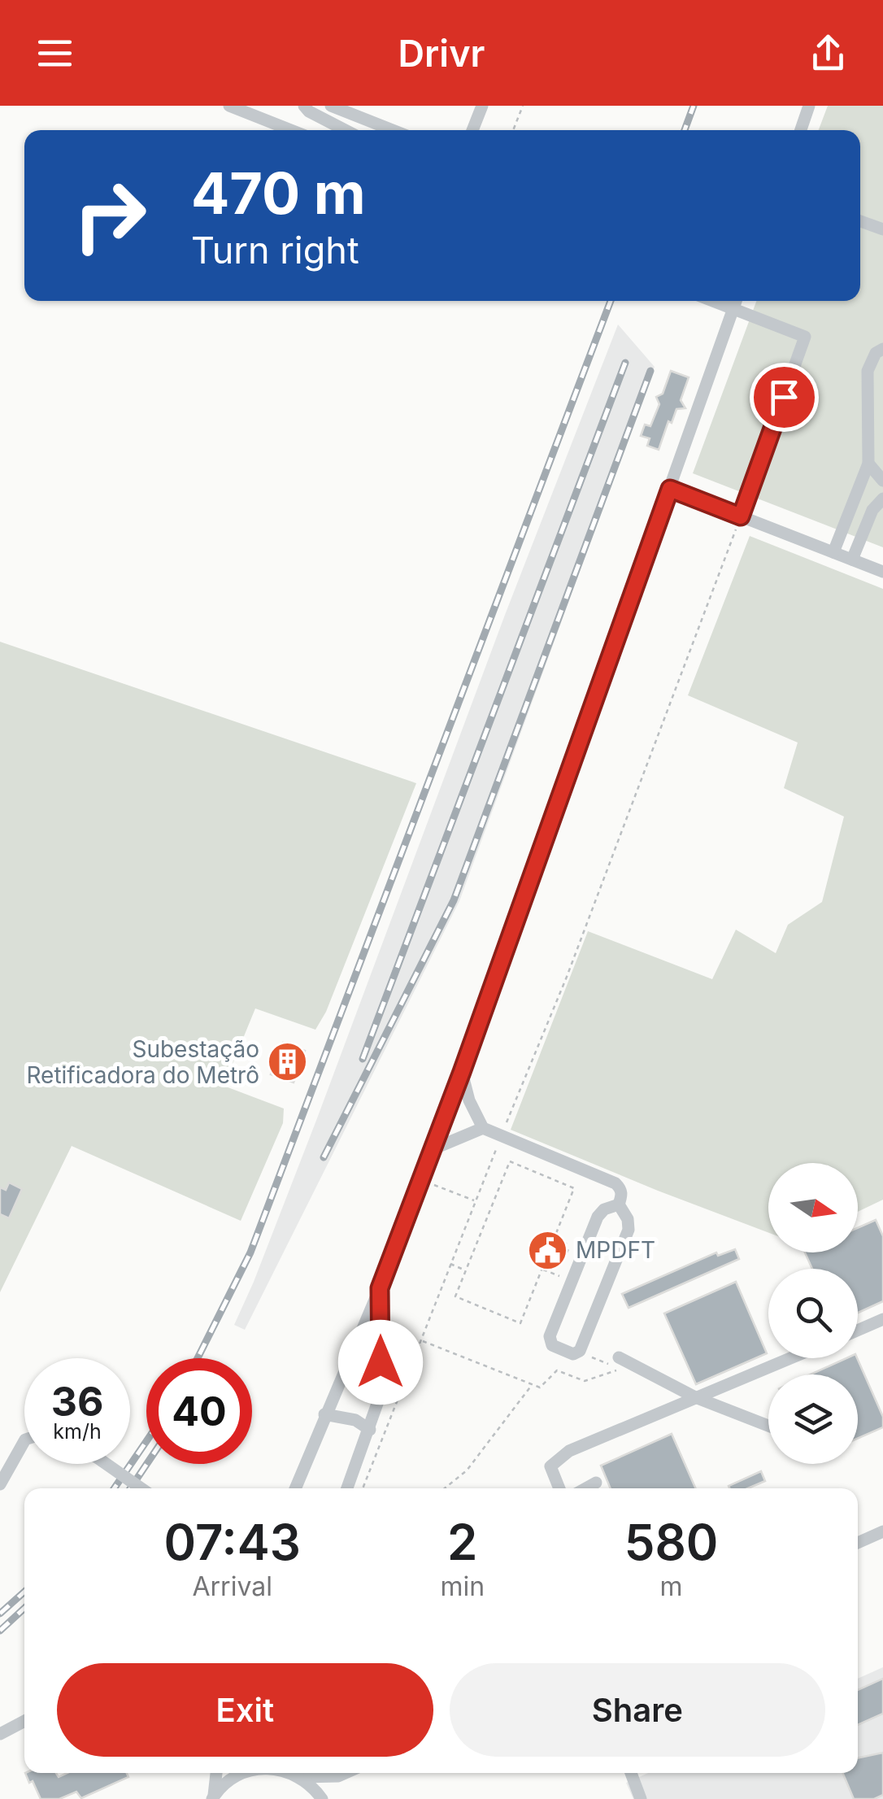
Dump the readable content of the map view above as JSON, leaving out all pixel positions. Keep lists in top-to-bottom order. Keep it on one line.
{"places":{"building":["Subestação Retificadora do Metrô"],"public building":["MPDFT"]},"north":"right","page":{"header":"Drivr","turn":["470 m","Turn right"],"speed":"36 km/h","limit":"40","eta":["07:43","Arrival","2","min","580","m"],"buttons":["Exit","Share"]}}
